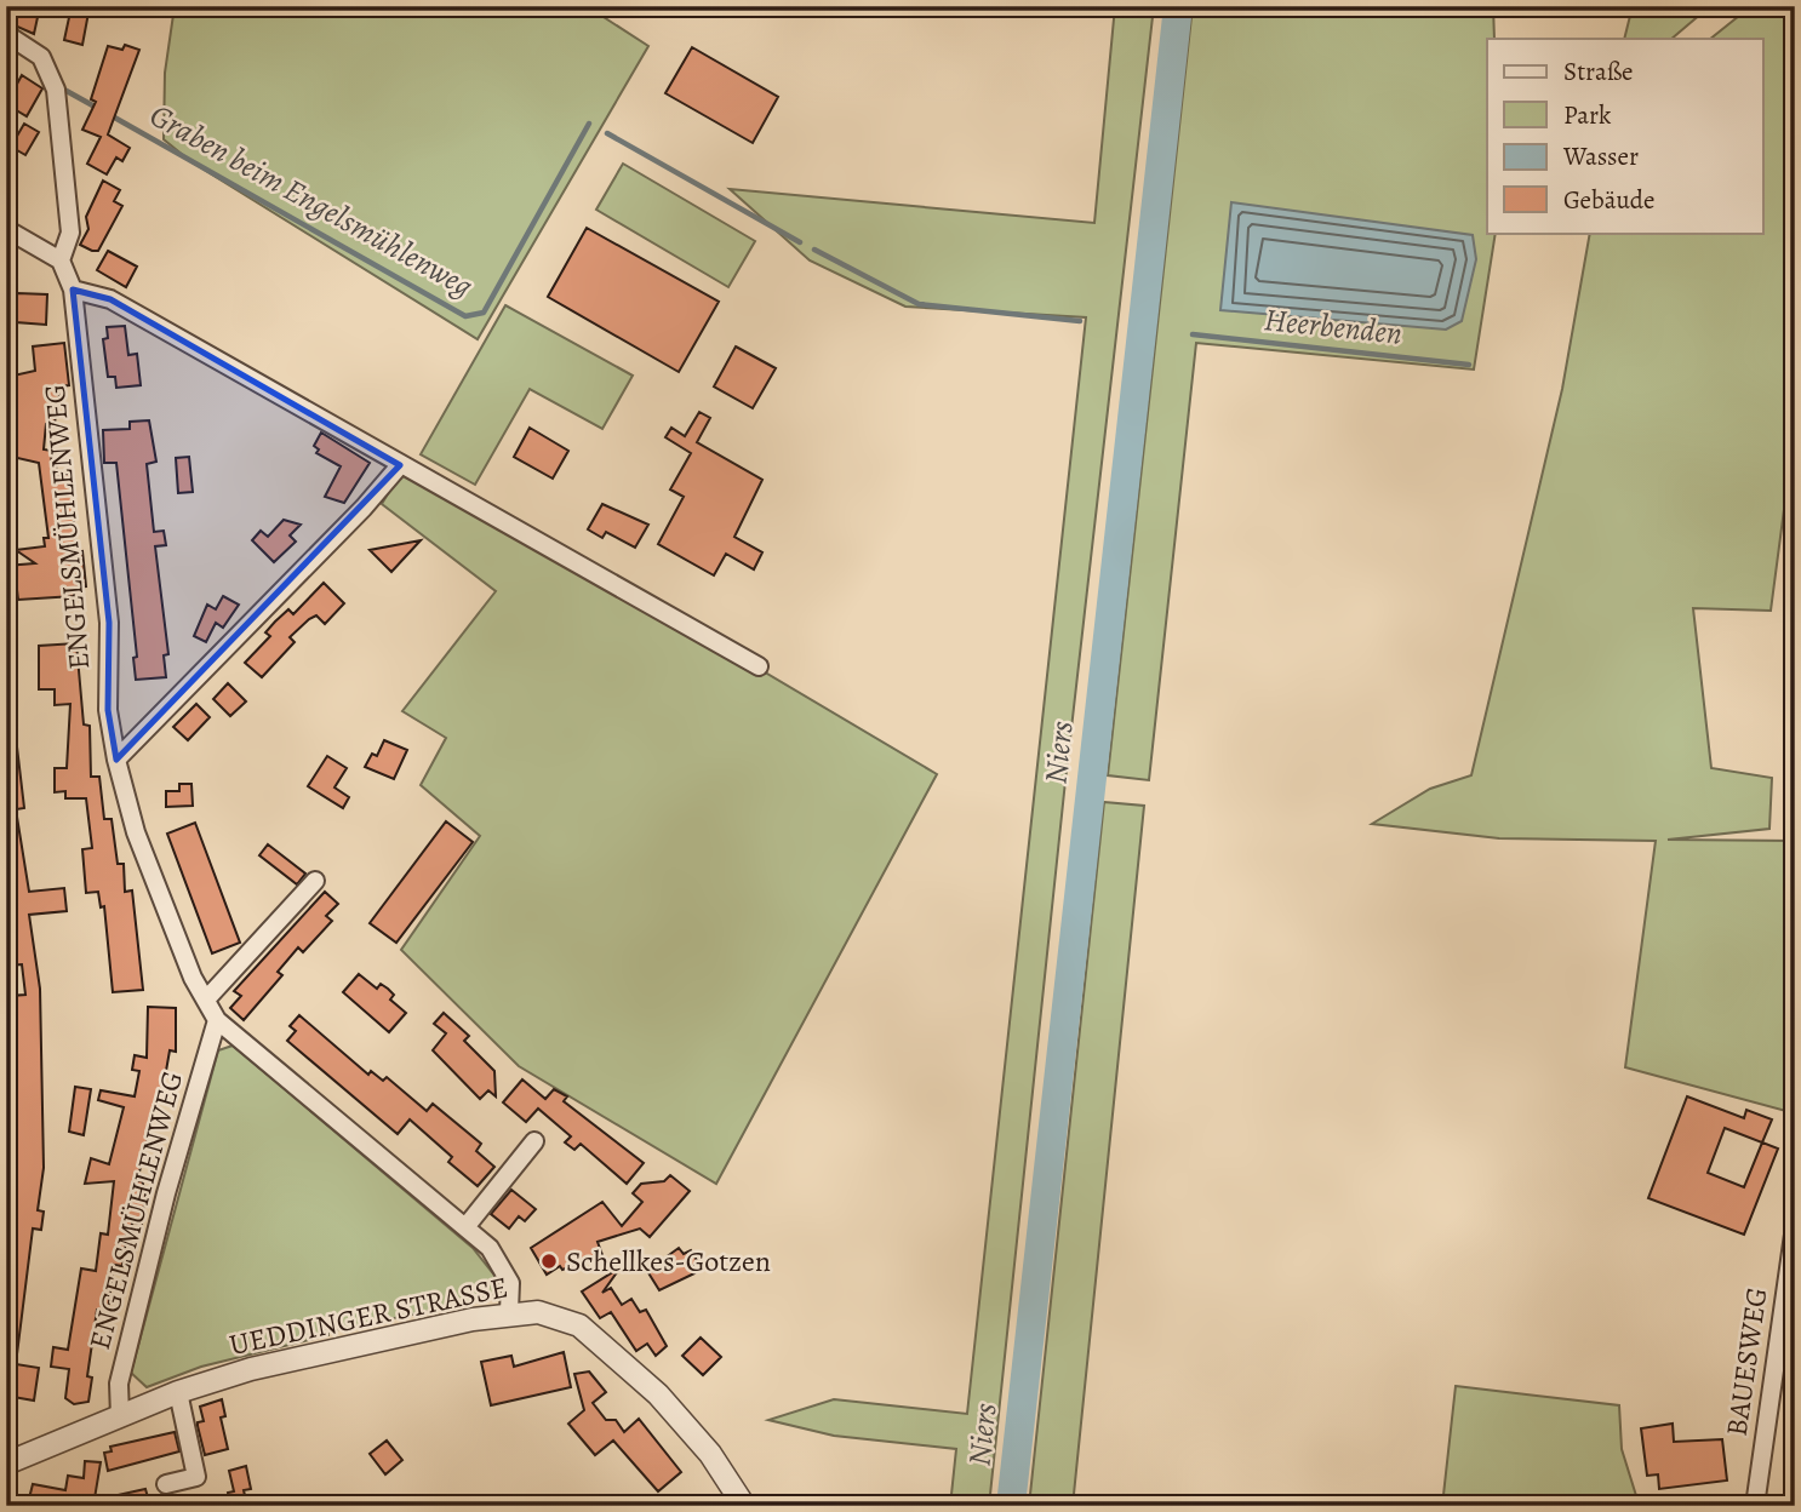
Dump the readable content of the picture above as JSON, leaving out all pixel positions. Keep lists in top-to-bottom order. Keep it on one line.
{"streets":{"street":["ENGELSMÜHLENWEG","UEDDINGER STRASSE","BAUESWEG"]},"crossings":[["ENGELSMÜHLENWEG","UEDDINGER STRASSE"]],"water":["Graben beim Engelsmühlenweg","Heerbenden","Niers"],"places":["Schellkes-Gotzen"],"legend":["Straße","Park","Wasser","Gebäude"]}
